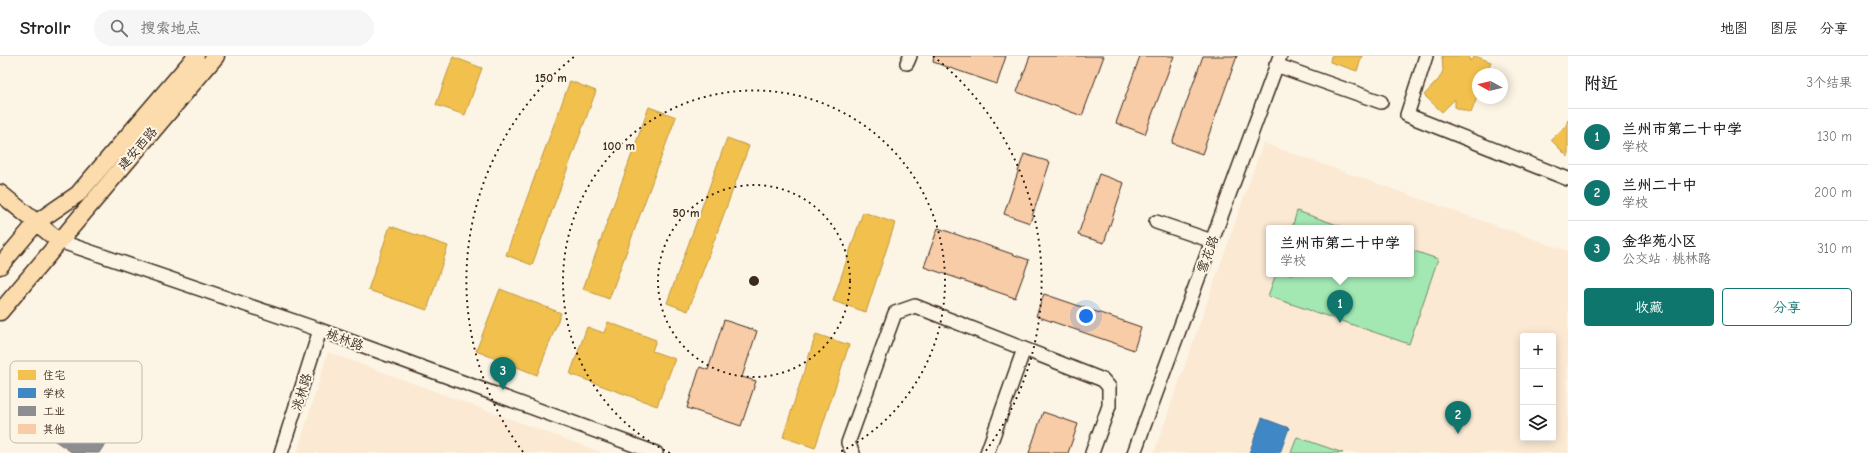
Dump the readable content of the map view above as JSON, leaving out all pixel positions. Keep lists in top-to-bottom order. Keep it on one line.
{"streets":{"main road":["建安西路","桃林路"],"street":["雪花路","洮林路"]},"crossings":[["建安西路","桃林路"],["桃林路","洮林路"]],"legend":["住宅","学校","工业","其他"],"north":"left","page":{"header":"Strollr","search":"搜索地点","nav":["地图","图层","分享"],"heading":["附近","3个结果"],"list":[{"mark":"1","name":"兰州市第二十中学","note":"学校","value":"130 m"},{"mark":"2","name":"兰州二十中","note":"学校","value":"200 m"},{"mark":"3","name":"金华苑小区","note":"公交站 · 桃林路","value":"310 m"}],"popup":["兰州市第二十中学","学校"],"buttons":["收藏","分享"],"pins":["1","3","2"],"map_buttons":["+","−"]},"rings":["150 m","100 m","50 m"]}
